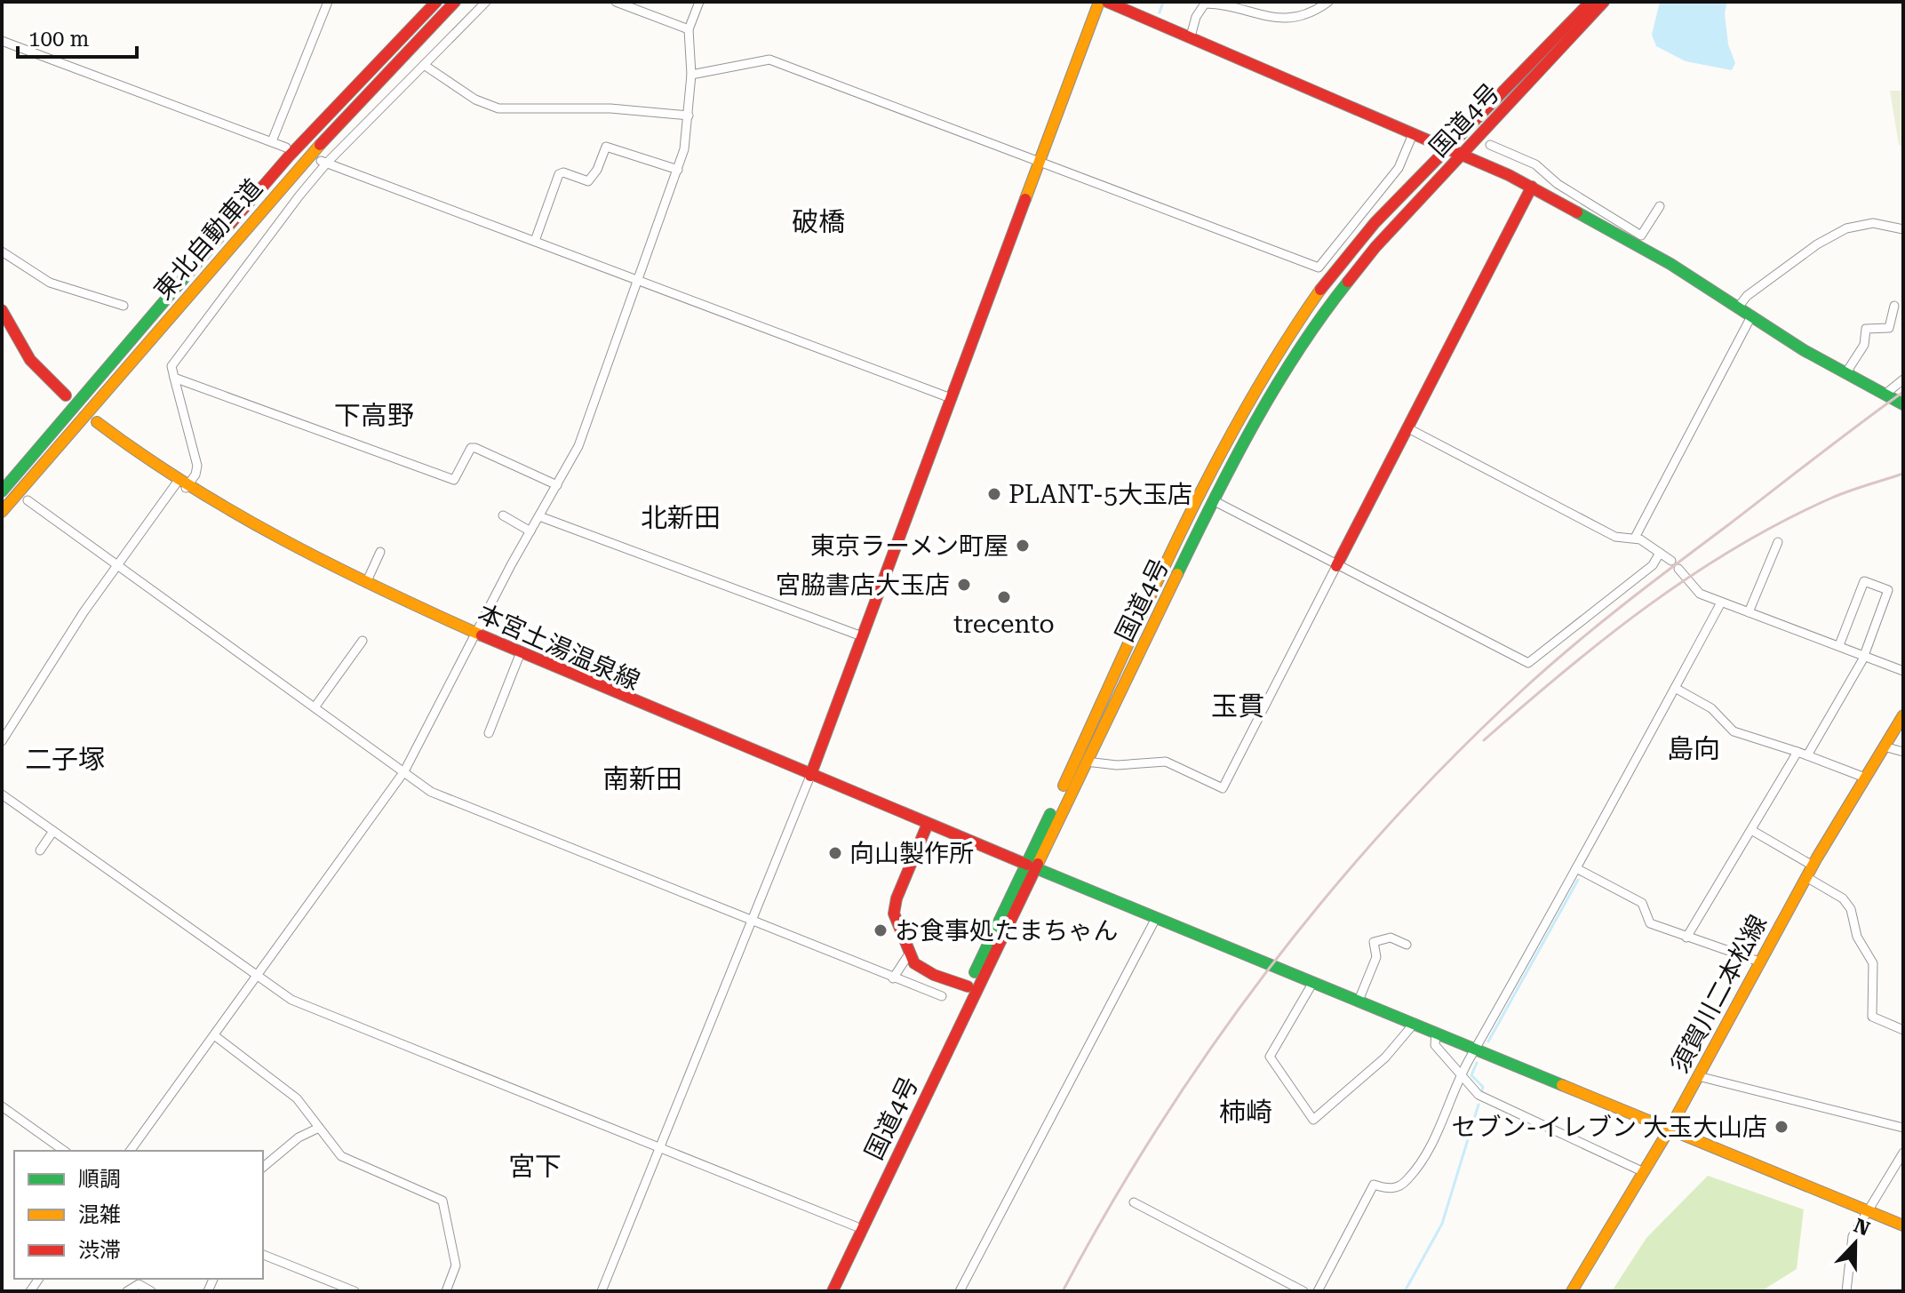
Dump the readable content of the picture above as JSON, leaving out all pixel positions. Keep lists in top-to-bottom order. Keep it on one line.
{"streets":{"main road":["国道4号","東北自動車道","本宮土湯温泉線","須賀川二本松線"]},"crossings":[["国道4号","本宮土湯温泉線"],["本宮土湯温泉線","須賀川二本松線"]],"districts":["破橋","下高野","北新田","玉貫","島向","二子塚","南新田","柿崎","宮下"],"places":["PLANT-5大玉店","東京ラーメン町屋","宮脇書店大玉店","trecento","向山製作所","お食事処たまちゃん","セブン-イレブン 大玉大山店"],"legend":["順調","混雑","渋滞"],"scale_bar":"100 m","north":"top"}
